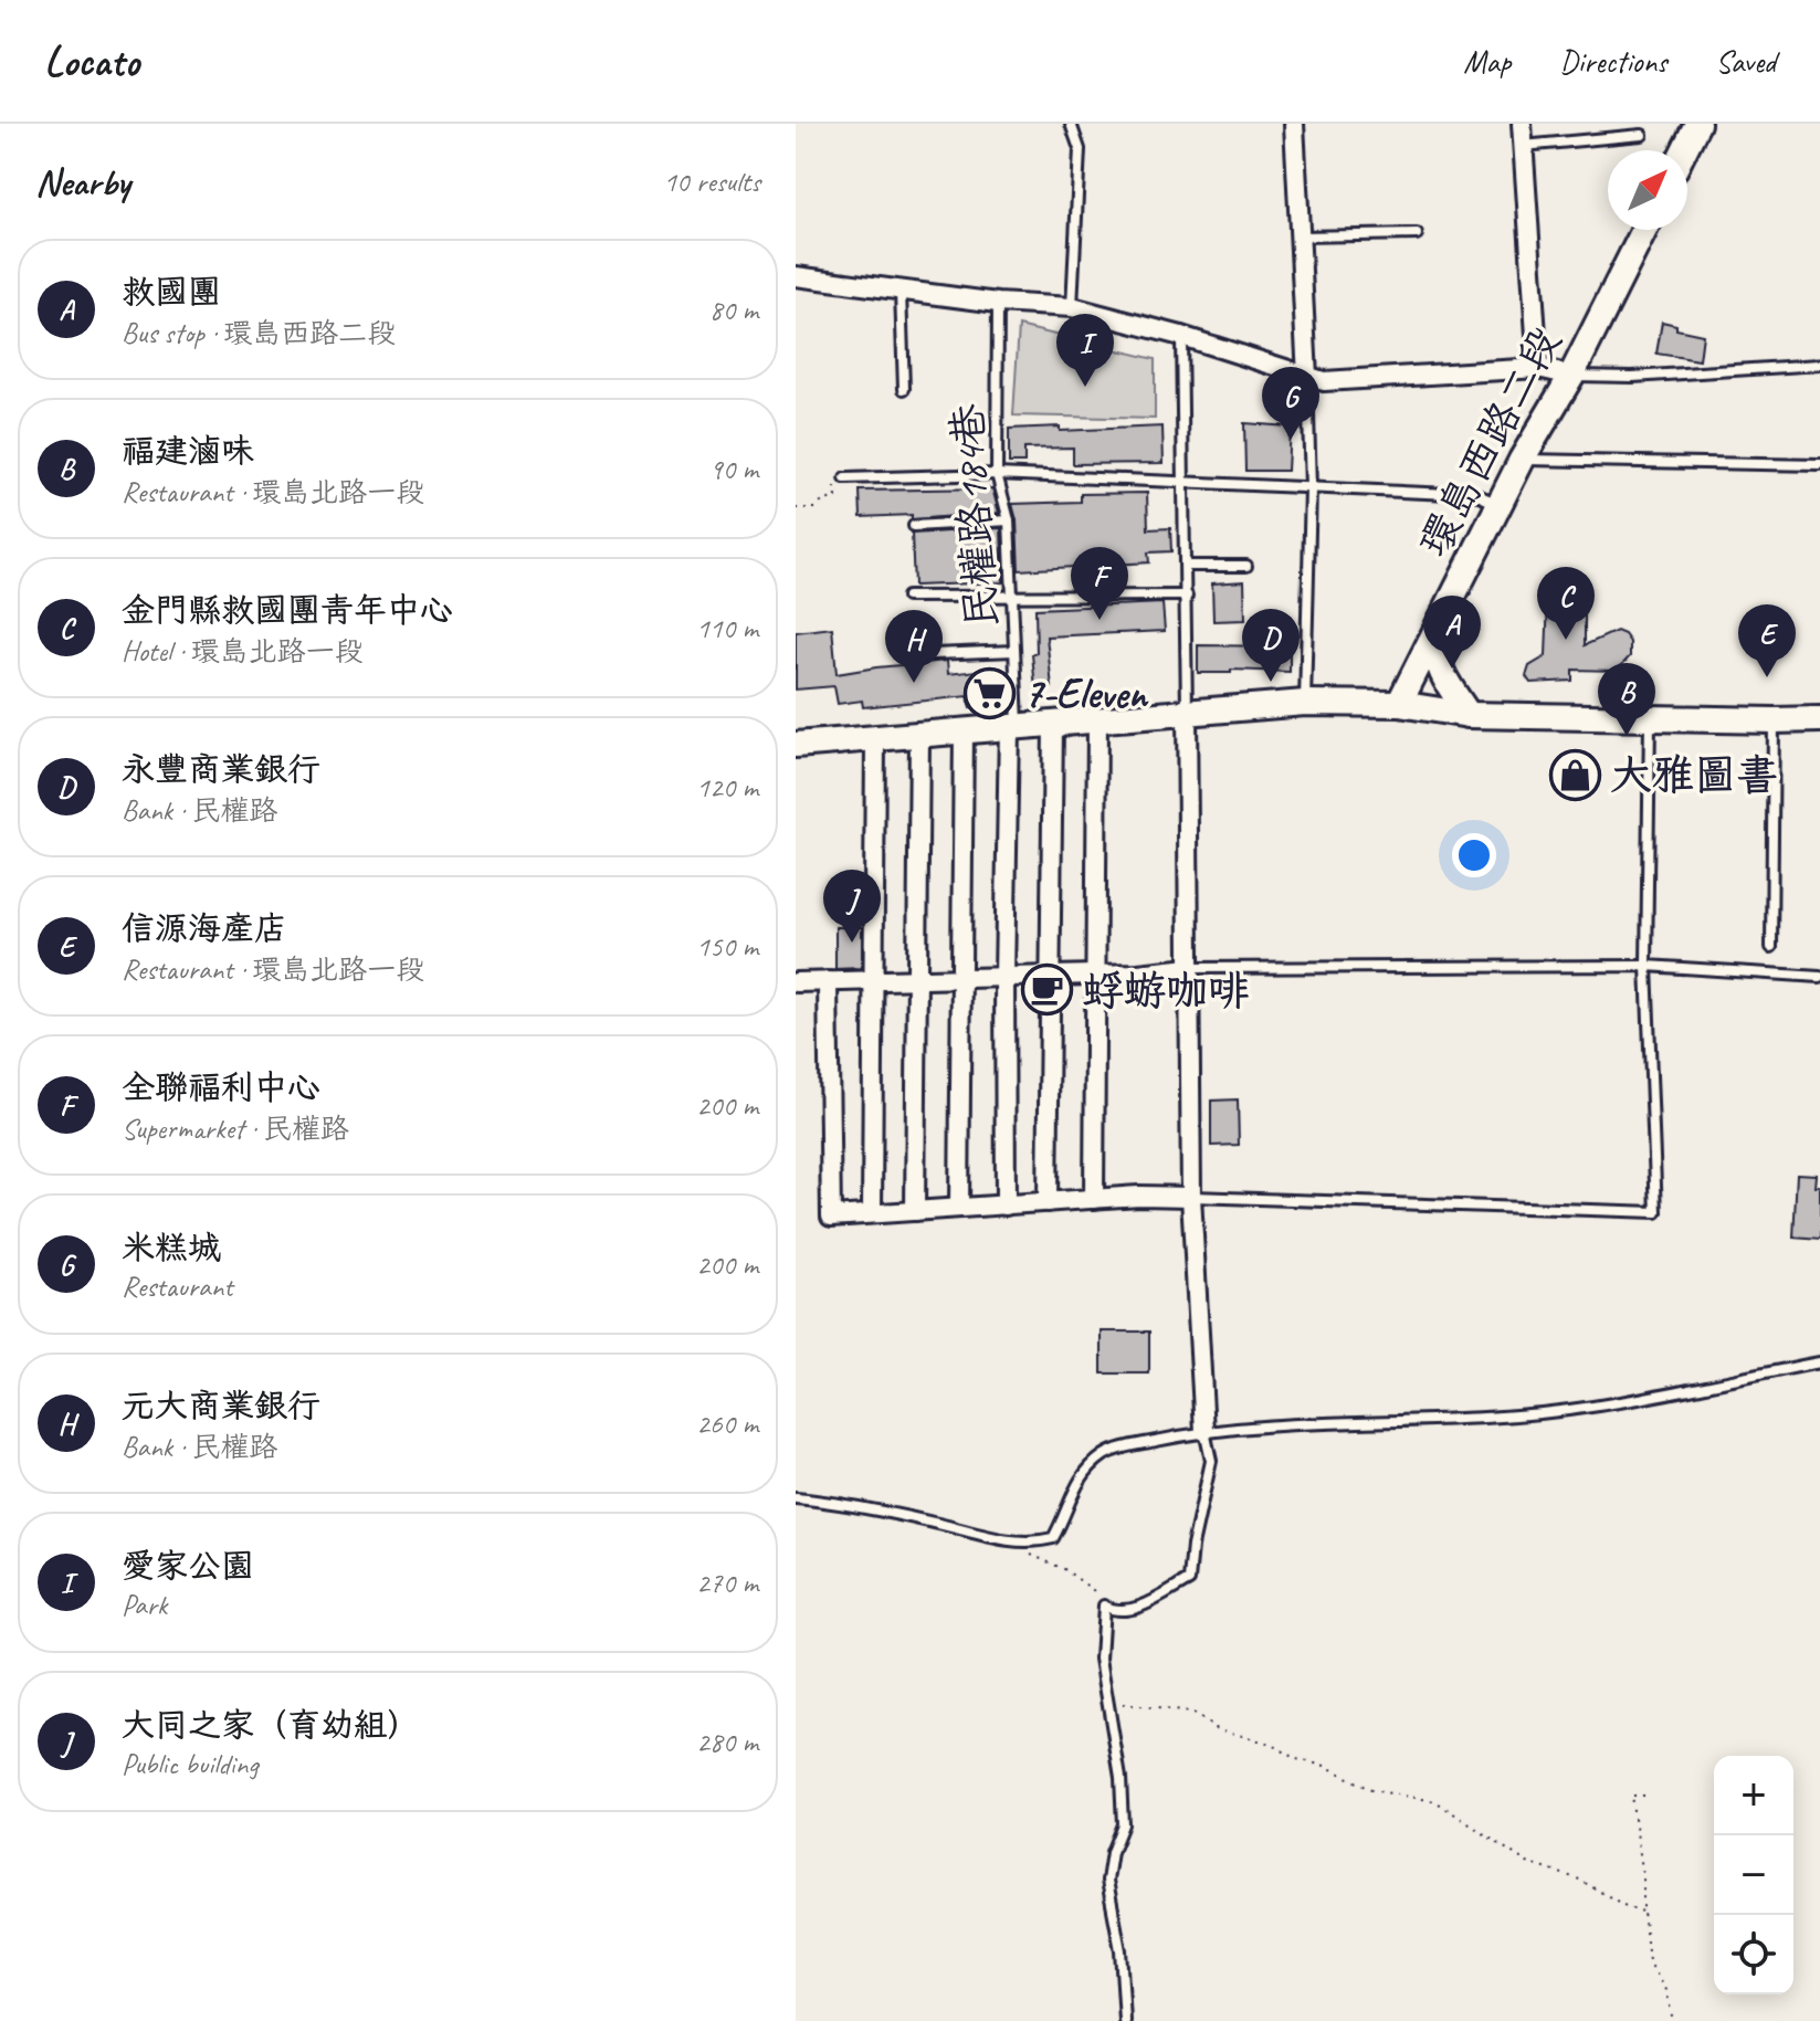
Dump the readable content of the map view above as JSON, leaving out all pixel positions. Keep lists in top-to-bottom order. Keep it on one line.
{"streets":{"main road":["環島西路二段"],"lane":["民權路184巷"]},"places":{"supermarket":["7-Eleven"],"shop":["大雅圖書"],"cafe":["蜉蝣咖啡"]},"north":"top right","page":{"header":"Locato","nav":["Map","Directions","Saved"],"heading":["Nearby","10 results"],"list":[{"mark":"A","name":"救國團","note":"Bus stop · 環島西路二段","value":"80 m"},{"mark":"B","name":"福建滷味","note":"Restaurant · 環島北路一段","value":"90 m"},{"mark":"C","name":"金門縣救國團青年中心","note":"Hotel · 環島北路一段","value":"110 m"},{"mark":"D","name":"永豐商業銀行","note":"Bank · 民權路","value":"120 m"},{"mark":"E","name":"信源海產店","note":"Restaurant · 環島北路一段","value":"150 m"},{"mark":"F","name":"全聯福利中心","note":"Supermarket · 民權路","value":"200 m"},{"mark":"G","name":"米糕城","note":"Restaurant","value":"200 m"},{"mark":"H","name":"元大商業銀行","note":"Bank · 民權路","value":"260 m"},{"mark":"I","name":"愛家公園","note":"Park","value":"270 m"},{"mark":"J","name":"大同之家（育幼組）","note":"Public building","value":"280 m"}],"pins":["I","G","F","C","A","E","D","H","B","J"],"map_buttons":["+","−"]}}
